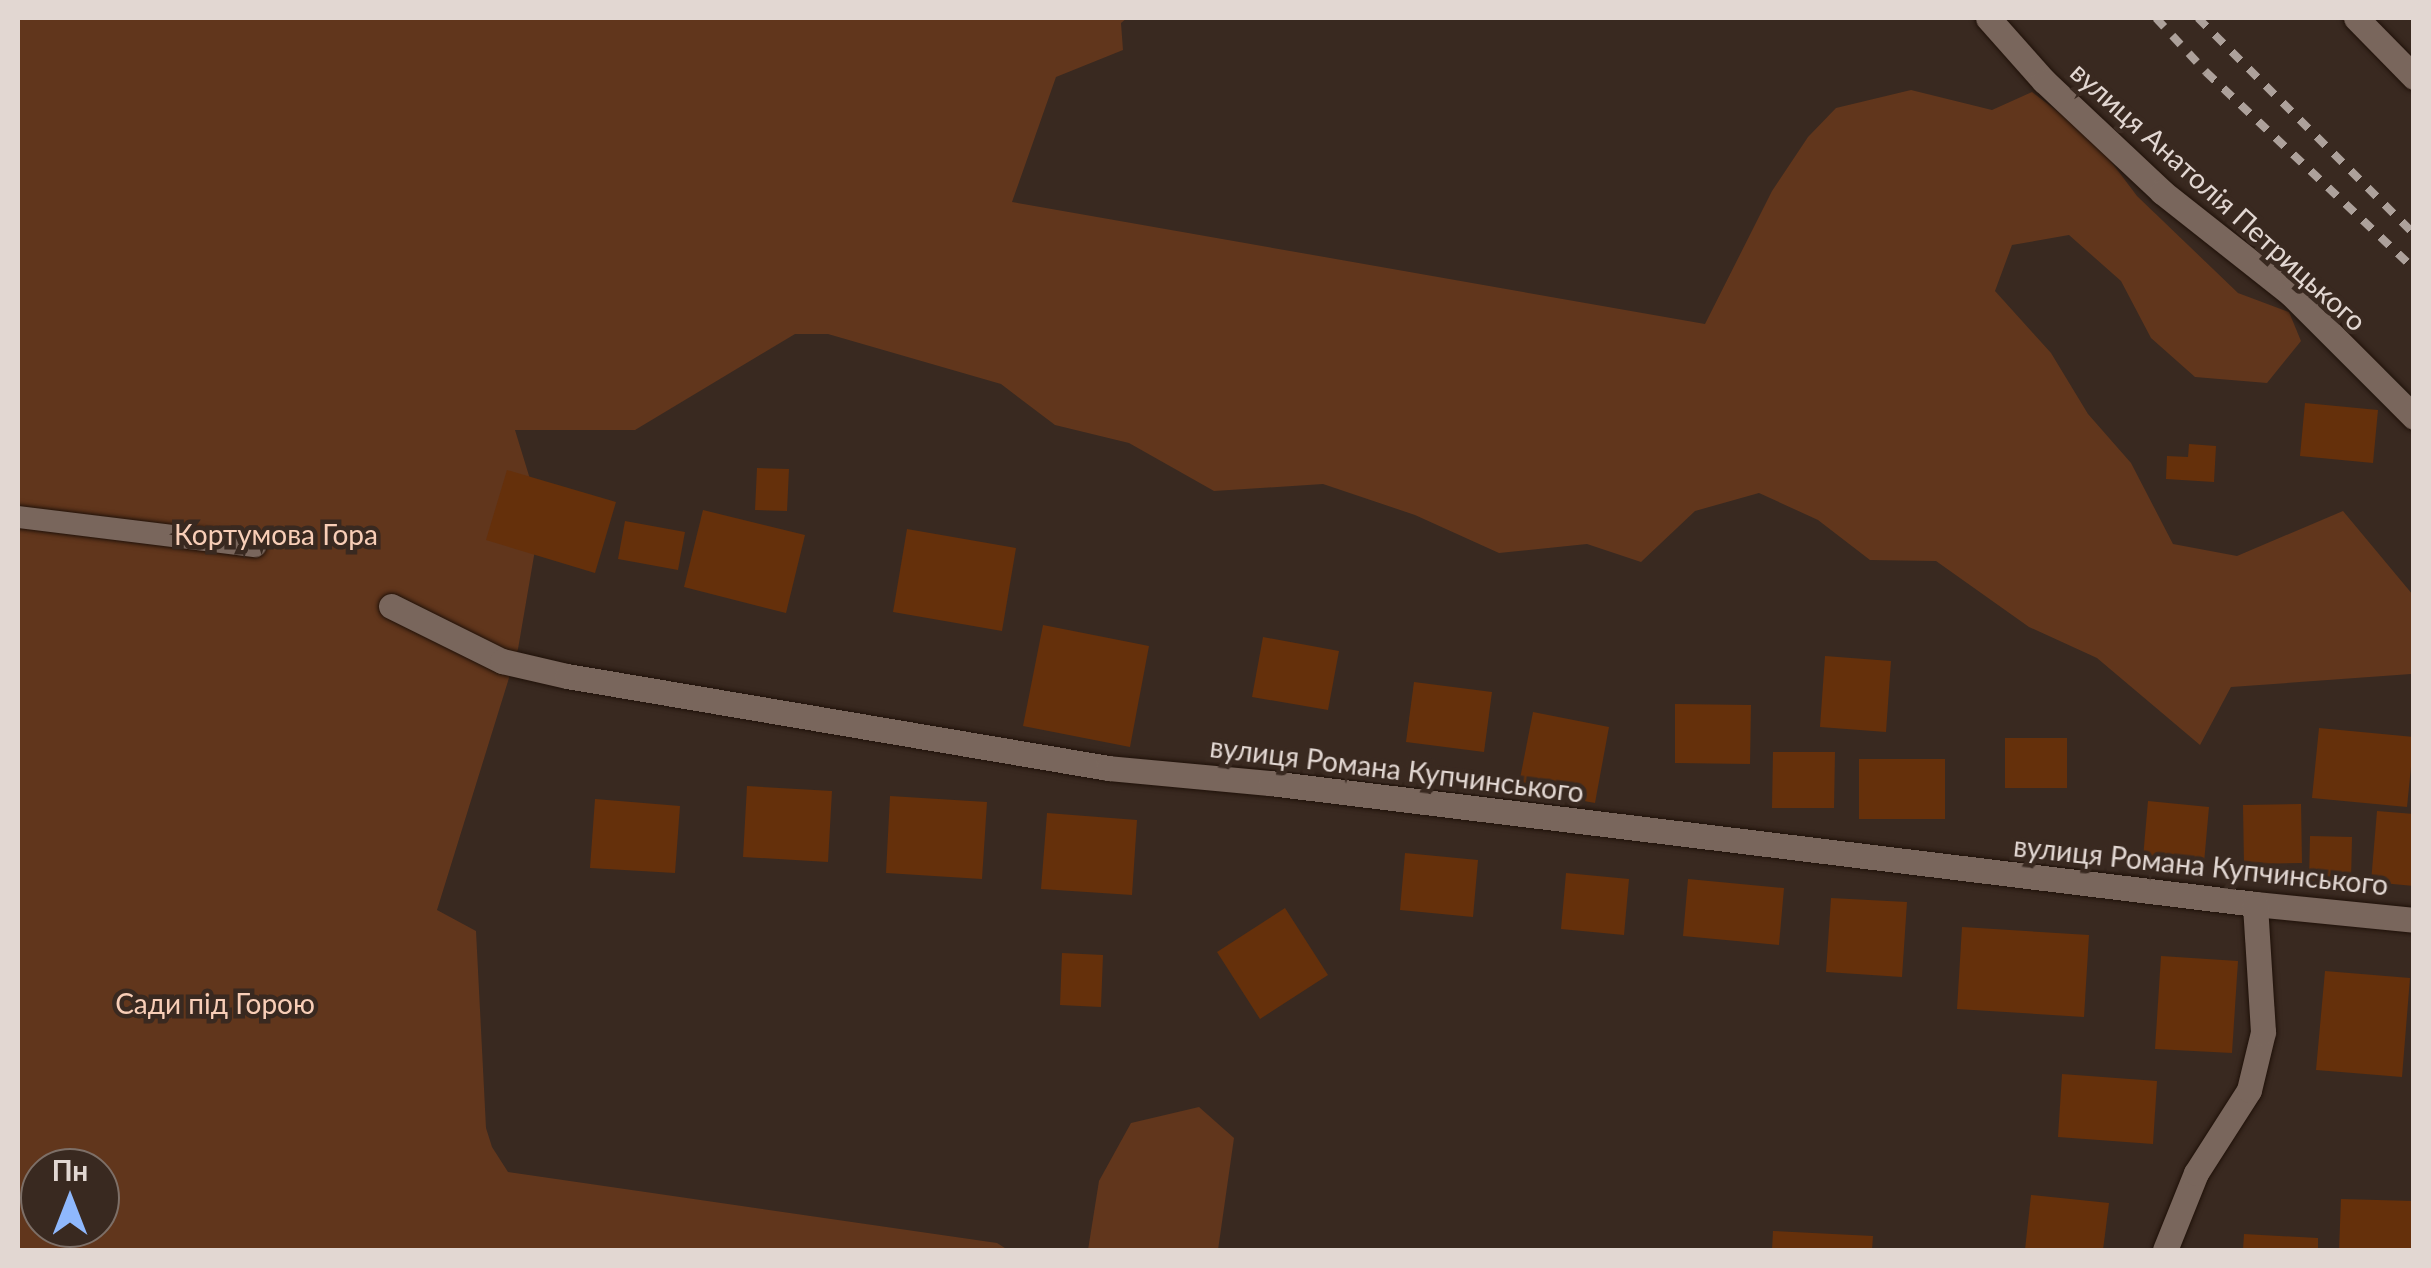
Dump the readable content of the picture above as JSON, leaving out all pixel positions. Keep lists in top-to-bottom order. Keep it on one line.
{"streets":{"street":["вулиця Анатолія Петрицького","вулиця Романа Купчинського"]},"parks":["Кортумова Гора","Сади під Горою"],"north":"top"}
